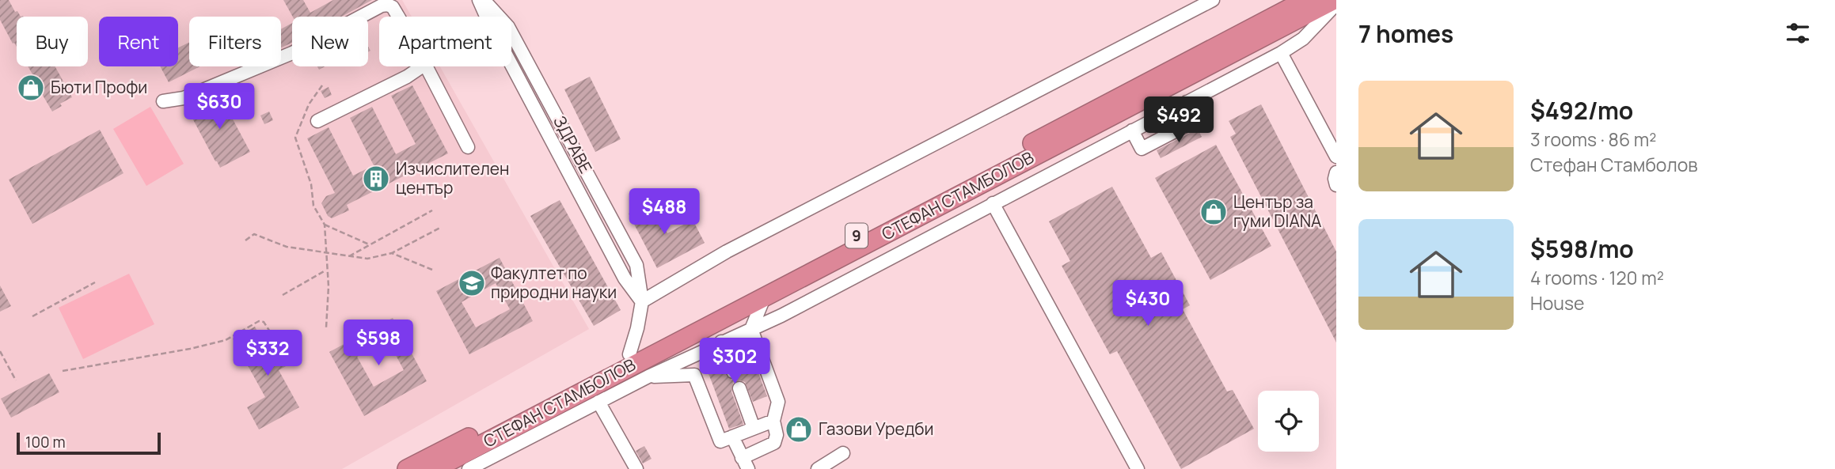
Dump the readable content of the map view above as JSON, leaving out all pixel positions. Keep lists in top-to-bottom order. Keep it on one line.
{"streets":{"highway":["СТЕФАН СТАМБОЛОВ","9"]},"places":{"shop":["Бюти Профи","Център за гуми DIANA","Газови Уредби"],"building":["Изчислителен център"],"school or university":["Факултет по природни науки"]},"scale_bar":"100 m","page":{"heading":"7 homes","chip":["Buy","Rent","Filters","New","Apartment"],"list":[{"name":"$492/mo","note":"3 rooms · 86 m² · Стефан Стамболов"},{"name":"$598/mo","note":"4 rooms · 120 m² · House"}],"price":["$630","$492","$488","$430","$598","$332","$302"],"scale":"100 m"}}
